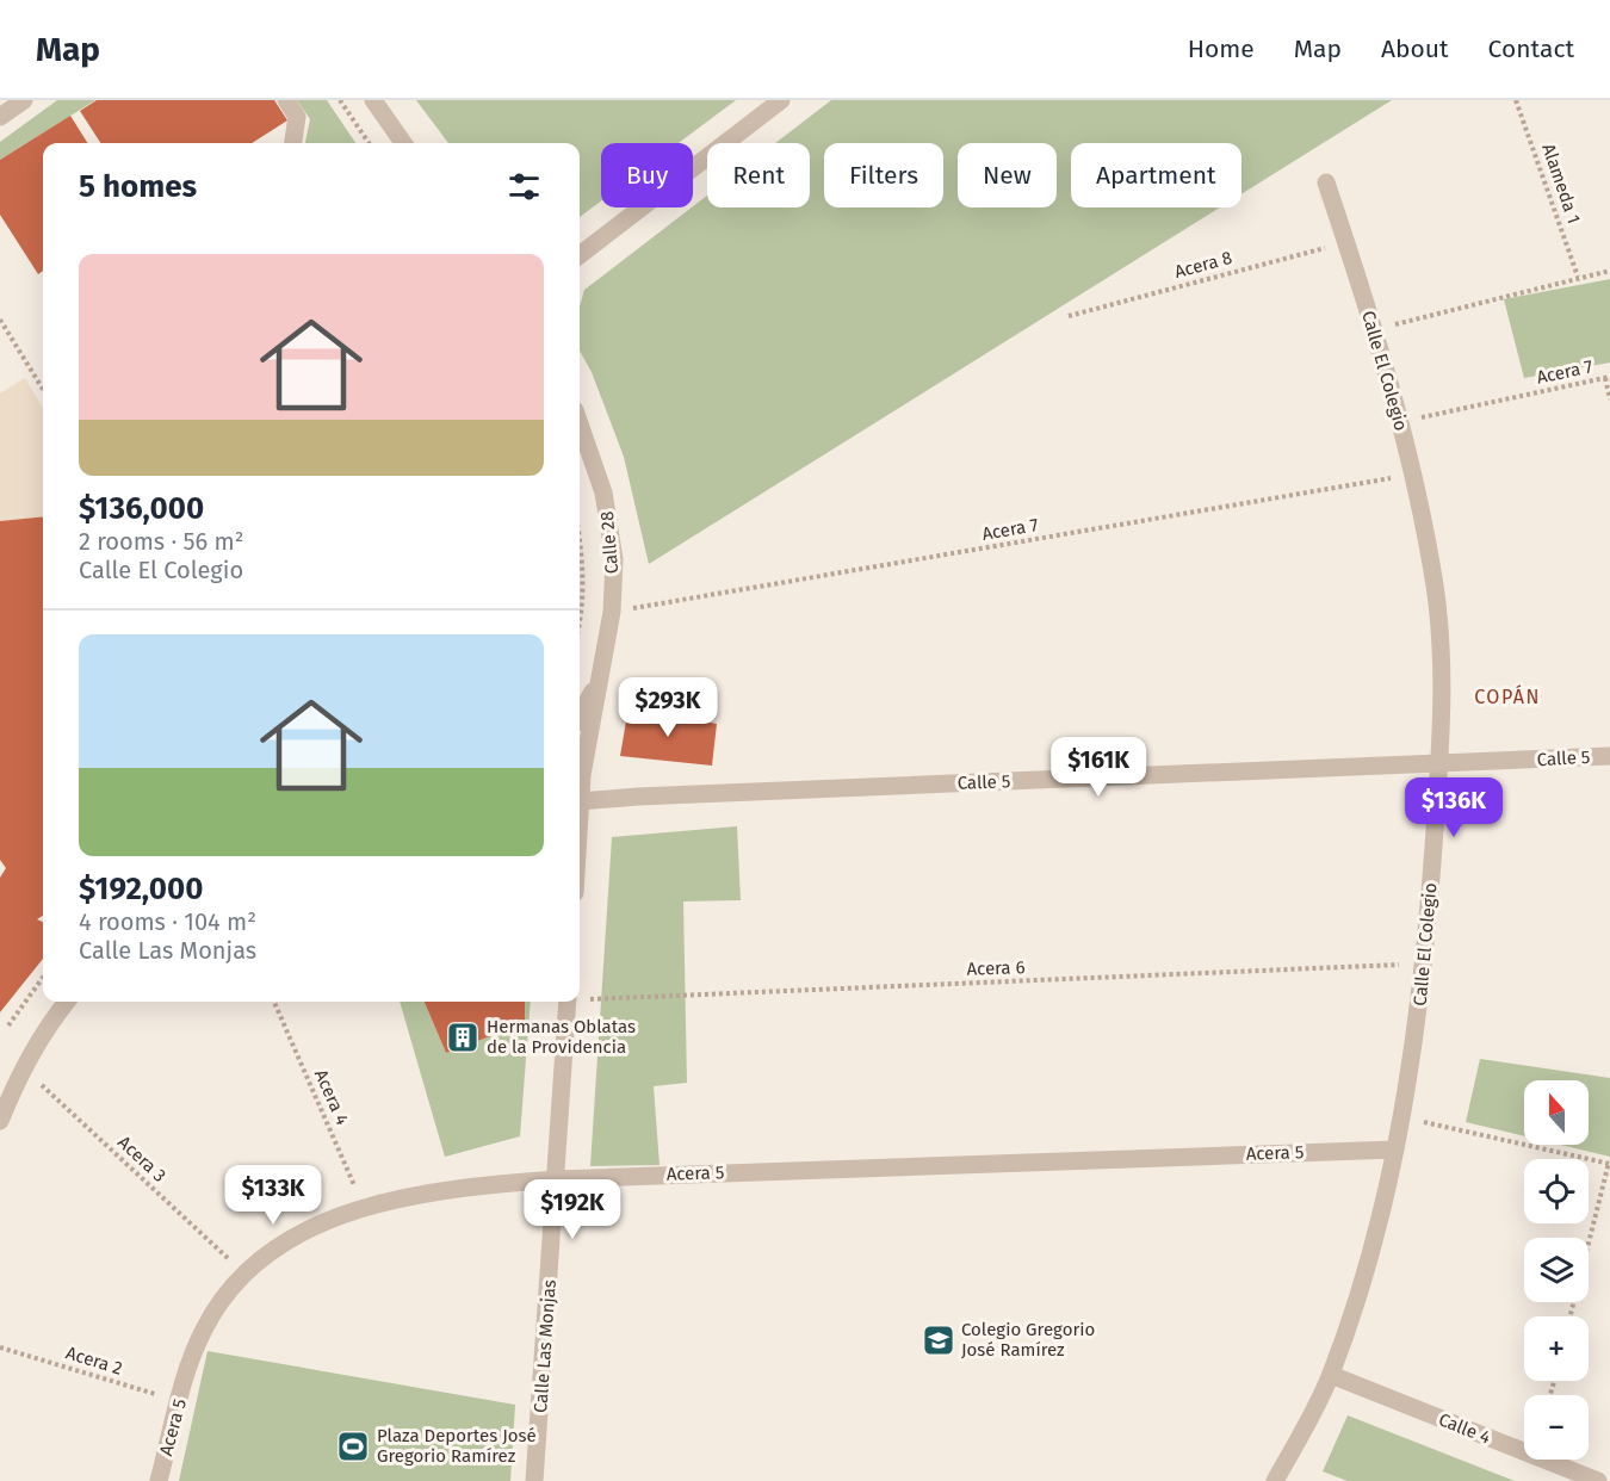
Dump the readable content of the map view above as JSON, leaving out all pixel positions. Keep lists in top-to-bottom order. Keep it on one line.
{"streets":{"street":["Calle El Colegio","Calle 28","Calle 5","Acera 5","Calle Las Monjas","Calle 4"],"path":["Alameda 1","Acera 8","Acera 7","Acera 6","Acera 4","Acera 3","Acera 2"]},"crossings":[["Acera 8","Calle El Colegio"],["Calle El Colegio","Acera 7"],["Calle El Colegio","Calle 5"],["Calle El Colegio","Acera 6"],["Calle El Colegio","Acera 5"],["Calle El Colegio","Calle 4"],["Acera 7","Calle 28"],["Acera 4","Acera 5"],["Acera 5","Acera 3"],["Acera 5","Calle Las Monjas"],["Acera 5","Acera 2"]],"districts":["COPÁN"],"places":{"building":["Hermanas Oblatas de la Providencia"],"school or university":["Colegio Gregorio José Ramírez"],"sports":["Plaza Deportes José Gregorio Ramírez"]},"north":"top","page":{"header":"Map","nav":["Home","Map","About","Contact"],"chip":["Buy","Rent","Filters","New","Apartment"],"heading":"5 homes","list":[{"name":"$136,000","note":"2 rooms · 56 m² · Calle El Colegio"},{"name":"$192,000","note":"4 rooms · 104 m² · Calle Las Monjas"}],"price":["$293K","$161K","$136K","$133K","$192K"],"map_buttons":["+","−"]}}
